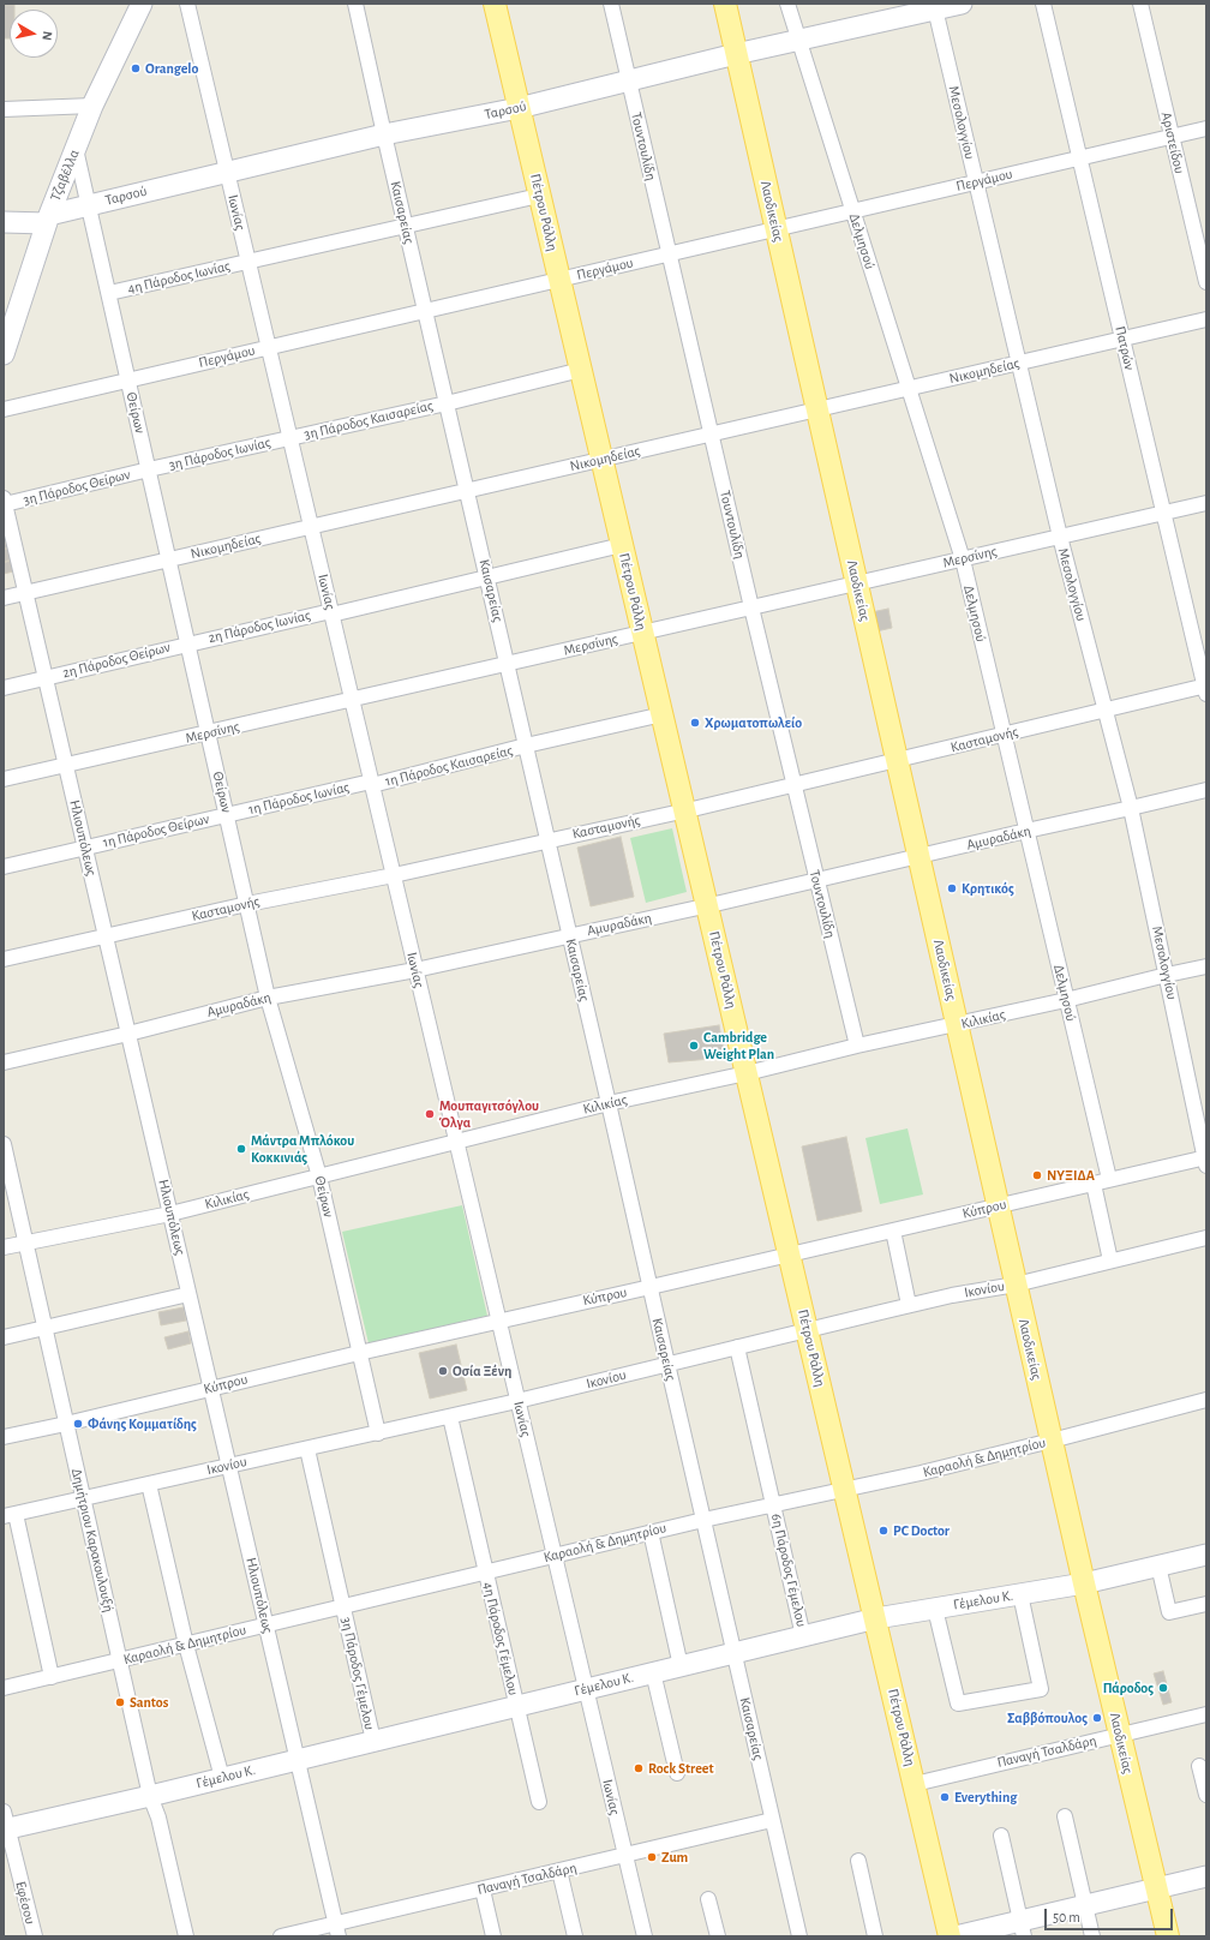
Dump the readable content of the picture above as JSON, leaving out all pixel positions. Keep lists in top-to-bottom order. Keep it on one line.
{"streets":{"main road":["Ταρσού","Τζαβέλλα","Λαοδικείας","Πέτρου Ράλλη","Γέμελου Κ."],"street":["Μεσολογγίου","Αριστείδου","Τουντουλίδη","Περγάμου","Ιωνίας","Καισαρείας","Δελμησού","4η Πάροδος Ιωνίας","Πατρών","Νικομηδείας","Θείρων","3η Πάροδος Καισαρείας","3η Πάροδος Ιωνίας","3η Πάροδος Θείρων","Μερσίνης","2η Πάροδος Ιωνίας","2η Πάροδος Θείρων","Κασταμονής","1η Πάροδος Καισαρείας","1η Πάροδος Ιωνίας","1η Πάροδος Θείρων","Ηλιουπόλεως","Αμυραδάκη","Κιλικίας","Κύπρου","Ικονίου","Καραολή & Δημητρίου","Δημήτριου Καρακουλουξή","6η Πάροδος Γέμελου","4η Πάροδος Γέμελου","3η Πάροδος Γέμελου","Παναγή Τσαλδάρη","Εφέσου"]},"crossings":[["Ταρσού","Μεσολογγίου"],["Ταρσού","Τουντουλίδη"],["Ταρσού","Τζαβέλλα"],["Ταρσού","Λαοδικείας"],["Ταρσού","Ιωνίας"],["Ταρσού","Καισαρείας"],["Ταρσού","Πέτρου Ράλλη"],["Ταρσού","Δελμησού"],["Ταρσού","Θείρων"],["Μεσολογγίου","Περγάμου"],["Μεσολογγίου","Νικομηδείας"],["Μεσολογγίου","Μερσίνης"],["Μεσολογγίου","Κασταμονής"],["Μεσολογγίου","Αμυραδάκη"],["Μεσολογγίου","Κιλικίας"],["Μεσολογγίου","Κύπρου"],["Αριστείδου","Περγάμου"],["Τουντουλίδη","Περγάμου"],["Τουντουλίδη","Νικομηδείας"],["Τουντουλίδη","Μερσίνης"],["Τουντουλίδη","Κασταμονής"],["Τουντουλίδη","Αμυραδάκη"],["Τουντουλίδη","Κιλικίας"],["Τζαβέλλα","Θείρων"],["Περγάμου","Λαοδικείας"],["Περγάμου","Ιωνίας"],["Περγάμου","Καισαρείας"],["Περγάμου","Πέτρου Ράλλη"],["Περγάμου","Δελμησού"],["Περγάμου","Πατρών"],["Περγάμου","Θείρων"],["Λαοδικείας","Νικομηδείας"],["Λαοδικείας","Μερσίνης"],["Λαοδικείας","Κασταμονής"],["Λαοδικείας","Αμυραδάκη"],["Λαοδικείας","Κιλικίας"],["Λαοδικείας","Κύπρου"],["Λαοδικείας","Ικονίου"],["Λαοδικείας","Καραολή & Δημητρίου"],["Λαοδικείας","Γέμελου Κ."],["Λαοδικείας","Παναγή Τσαλδάρη"],["Ιωνίας","4η Πάροδος Ιωνίας"],["Ιωνίας","Νικομηδείας"],["Ιωνίας","3η Πάροδος Καισαρείας"],["Ιωνίας","3η Πάροδος Ιωνίας"],["Ιωνίας","Μερσίνης"],["Ιωνίας","2η Πάροδος Ιωνίας"],["Ιωνίας","Κασταμονής"],["Ιωνίας","1η Πάροδος Καισαρείας"],["Ιωνίας","1η Πάροδος Ιωνίας"],["Ιωνίας","Αμυραδάκη"],["Ιωνίας","Κιλικίας"],["Ιωνίας","Κύπρου"],["Ιωνίας","Ικονίου"],["Ιωνίας","Καραολή & Δημητρίου"],["Ιωνίας","Γέμελου Κ."],["Ιωνίας","Παναγή Τσαλδάρη"],["Καισαρείας","4η Πάροδος Ιωνίας"],["Καισαρείας","Νικομηδείας"],["Καισαρείας","3η Πάροδος Καισαρείας"],["Καισαρείας","Μερσίνης"],["Καισαρείας","2η Πάροδος Ιωνίας"],["Καισαρείας","Κασταμονής"],["Καισαρείας","1η Πάροδος Καισαρείας"],["Καισαρείας","Αμυραδάκη"],["Καισαρείας","Κιλικίας"],["Καισαρείας","Κύπρου"],["Καισαρείας","Ικονίου"],["Καισαρείας","Καραολή & Δημητρίου"],["Καισαρείας","Γέμελου Κ."],["Καισαρείας","Παναγή Τσαλδάρη"],["Πέτρου Ράλλη","4η Πάροδος Ιωνίας"],["Πέτρου Ράλλη","Νικομηδείας"],["Πέτρου Ράλλη","3η Πάροδος Καισαρείας"],["Πέτρου Ράλλη","Μερσίνης"],["Πέτρου Ράλλη","2η Πάροδος Ιωνίας"],["Πέτρου Ράλλη","Κασταμονής"],["Πέτρου Ράλλη","1η Πάροδος Καισαρείας"],["Πέτρου Ράλλη","Αμυραδάκη"],["Πέτρου Ράλλη","Κιλικίας"],["Πέτρου Ράλλη","Κύπρου"],["Πέτρου Ράλλη","Ικονίου"],["Πέτρου Ράλλη","Καραολή & Δημητρίου"],["Πέτρου Ράλλη","Γέμελου Κ."],["Πέτρου Ράλλη","Παναγή Τσαλδάρη"],["Δελμησού","Νικομηδείας"],["Δελμησού","Μερσίνης"],["Δελμησού","Κασταμονής"],["Δελμησού","Αμυραδάκη"],["Δελμησού","Κιλικίας"],["Δελμησού","Κύπρου"],["4η Πάροδος Ιωνίας","Θείρων"],["Πατρών","Νικομηδείας"],["Πατρών","Μερσίνης"],["Πατρών","Κασταμονής"],["Νικομηδείας","Θείρων"],["Νικομηδείας","Ηλιουπόλεως"],["Θείρων","3η Πάροδος Ιωνίας"],["Θείρων","3η Πάροδος Θείρων"],["Θείρων","Μερσίνης"],["Θείρων","2η Πάροδος Ιωνίας"],["Θείρων","2η Πάροδος Θείρων"],["Θείρων","Κασταμονής"],["Θείρων","1η Πάροδος Ιωνίας"],["Θείρων","1η Πάροδος Θείρων"],["Θείρων","Αμυραδάκη"],["Θείρων","Κιλικίας"],["Θείρων","Κύπρου"],["Θείρων","Ικονίου"],["3η Πάροδος Καισαρείας","3η Πάροδος Ιωνίας"],["3η Πάροδος Ιωνίας","3η Πάροδος Θείρων"],["3η Πάροδος Θείρων","Ηλιουπόλεως"],["Μερσίνης","Ηλιουπόλεως"],["2η Πάροδος Ιωνίας","2η Πάροδος Θείρων"],["2η Πάροδος Θείρων","Ηλιουπόλεως"],["Κασταμονής","Ηλιουπόλεως"],["1η Πάροδος Καισαρείας","1η Πάροδος Ιωνίας"],["1η Πάροδος Ιωνίας","1η Πάροδος Θείρων"],["1η Πάροδος Θείρων","Ηλιουπόλεως"],["Ηλιουπόλεως","Αμυραδάκη"],["Ηλιουπόλεως","Κιλικίας"],["Ηλιουπόλεως","Κύπρου"],["Ηλιουπόλεως","Ικονίου"],["Ηλιουπόλεως","Καραολή & Δημητρίου"],["Ηλιουπόλεως","Γέμελου Κ."],["Ηλιουπόλεως","Παναγή Τσαλδάρη"],["Κιλικίας","Δημήτριου Καρακουλουξή"],["Κύπρου","Δημήτριου Καρακουλουξή"],["Ικονίου","Δημήτριου Καρακουλουξή"],["Ικονίου","6η Πάροδος Γέμελου"],["Ικονίου","4η Πάροδος Γέμελου"],["Ικονίου","3η Πάροδος Γέμελου"],["Καραολή & Δημητρίου","Δημήτριου Καρακουλουξή"],["Καραολή & Δημητρίου","6η Πάροδος Γέμελου"],["Καραολή & Δημητρίου","4η Πάροδος Γέμελου"],["Καραολή & Δημητρίου","3η Πάροδος Γέμελου"],["Δημήτριου Καρακουλουξή","Γέμελου Κ."],["6η Πάροδος Γέμελου","Γέμελου Κ."],["Γέμελου Κ.","4η Πάροδος Γέμελου"],["Γέμελου Κ.","3η Πάροδος Γέμελου"],["Γέμελου Κ.","Εφέσου"]],"places":["Orangelo","Χρωματοπωλείο","Κρητικός","Cambridge Weight Plan","Μουπαγιτσόγλου Όλγα","Μάντρα Μπλόκου Κοκκινιάς","ΝΥΞΙΔΑ","Οσία Ξένη","Φάνης Κομματίδης","PC Doctor","Πάροδος","Santos","Σαββόπουλος","Rock Street","Everything","Zum"],"scale_bar":"50 m","north":"right"}
